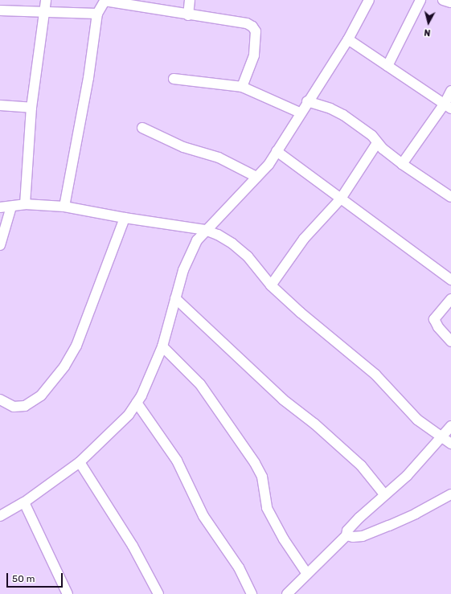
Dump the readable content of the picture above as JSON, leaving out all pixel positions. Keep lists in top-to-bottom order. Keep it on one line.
{"scale_bar":"50 m","north":"bottom"}
